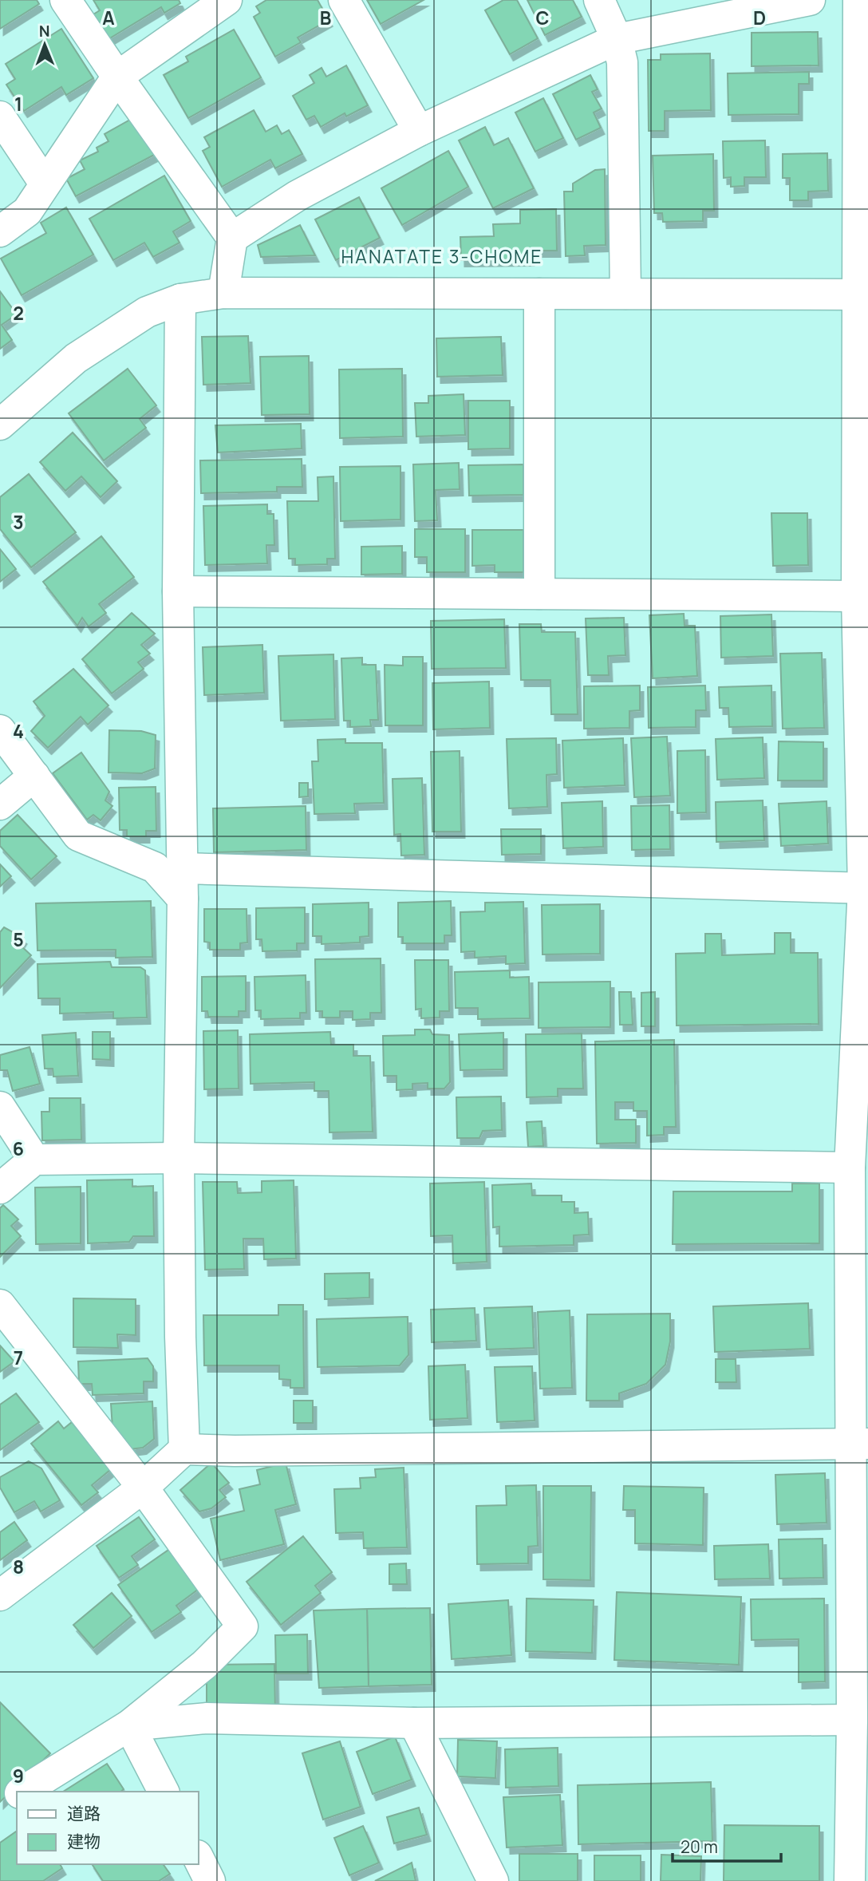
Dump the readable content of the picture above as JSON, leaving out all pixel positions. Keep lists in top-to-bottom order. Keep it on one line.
{"districts":["HANATATE 3-CHOME"],"legend":["道路","建物"],"scale_bar":"20 m","north":"top","grid":{"columns":["A","B","C","D"],"rows":["1","2","3","4","5","6","7","8","9"]}}
